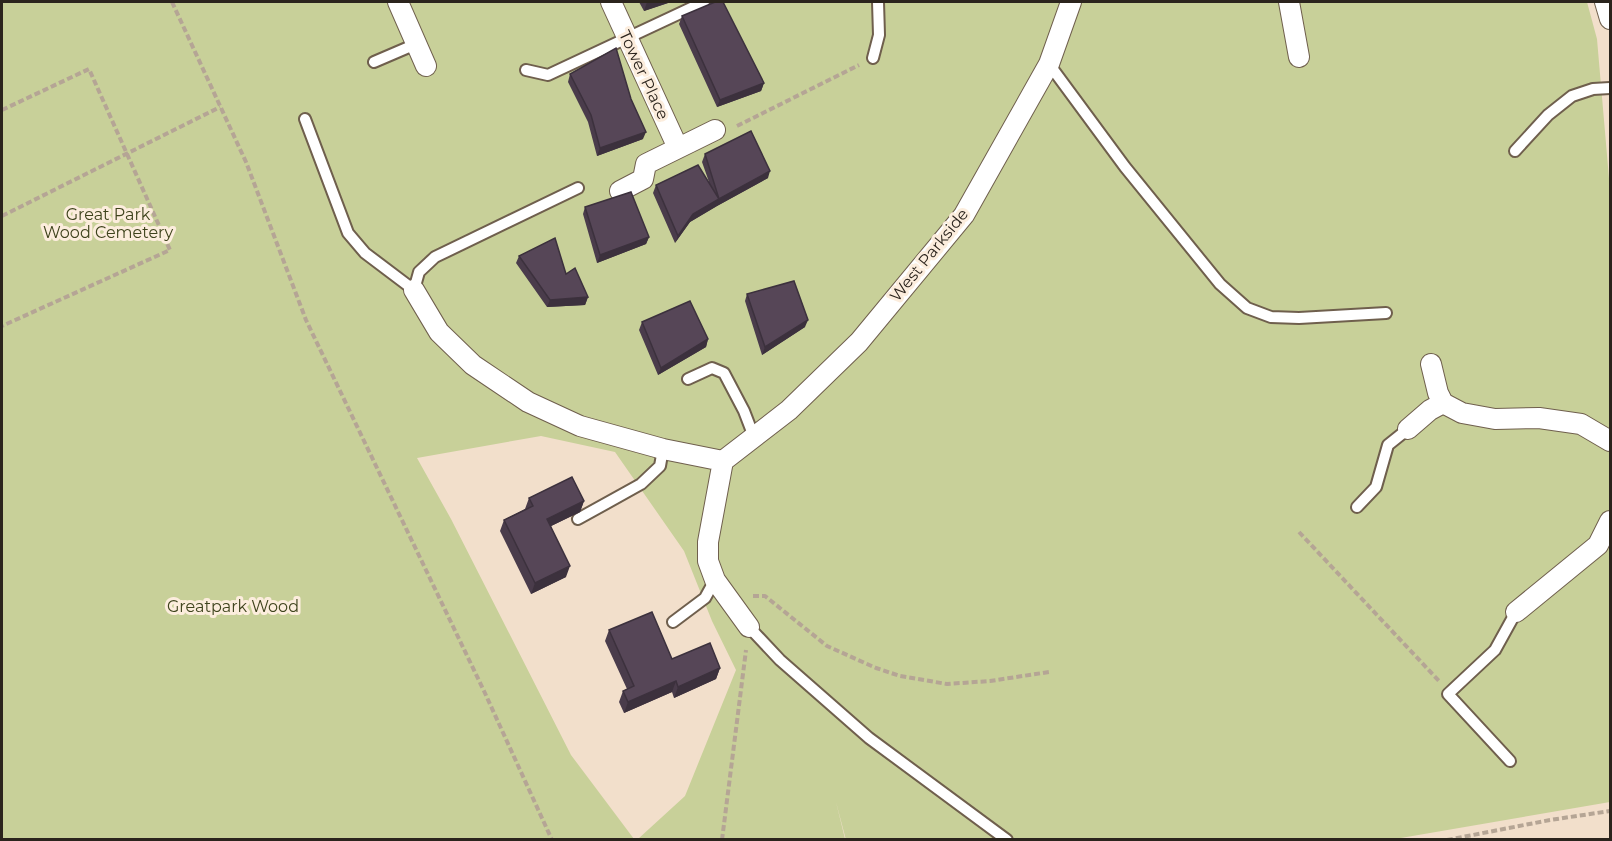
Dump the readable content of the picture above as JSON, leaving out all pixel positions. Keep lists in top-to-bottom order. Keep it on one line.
{"streets":{"street":["Tower Place","West Parkside"]},"parks":["Great Park Wood Cemetery","Greatpark Wood"]}
